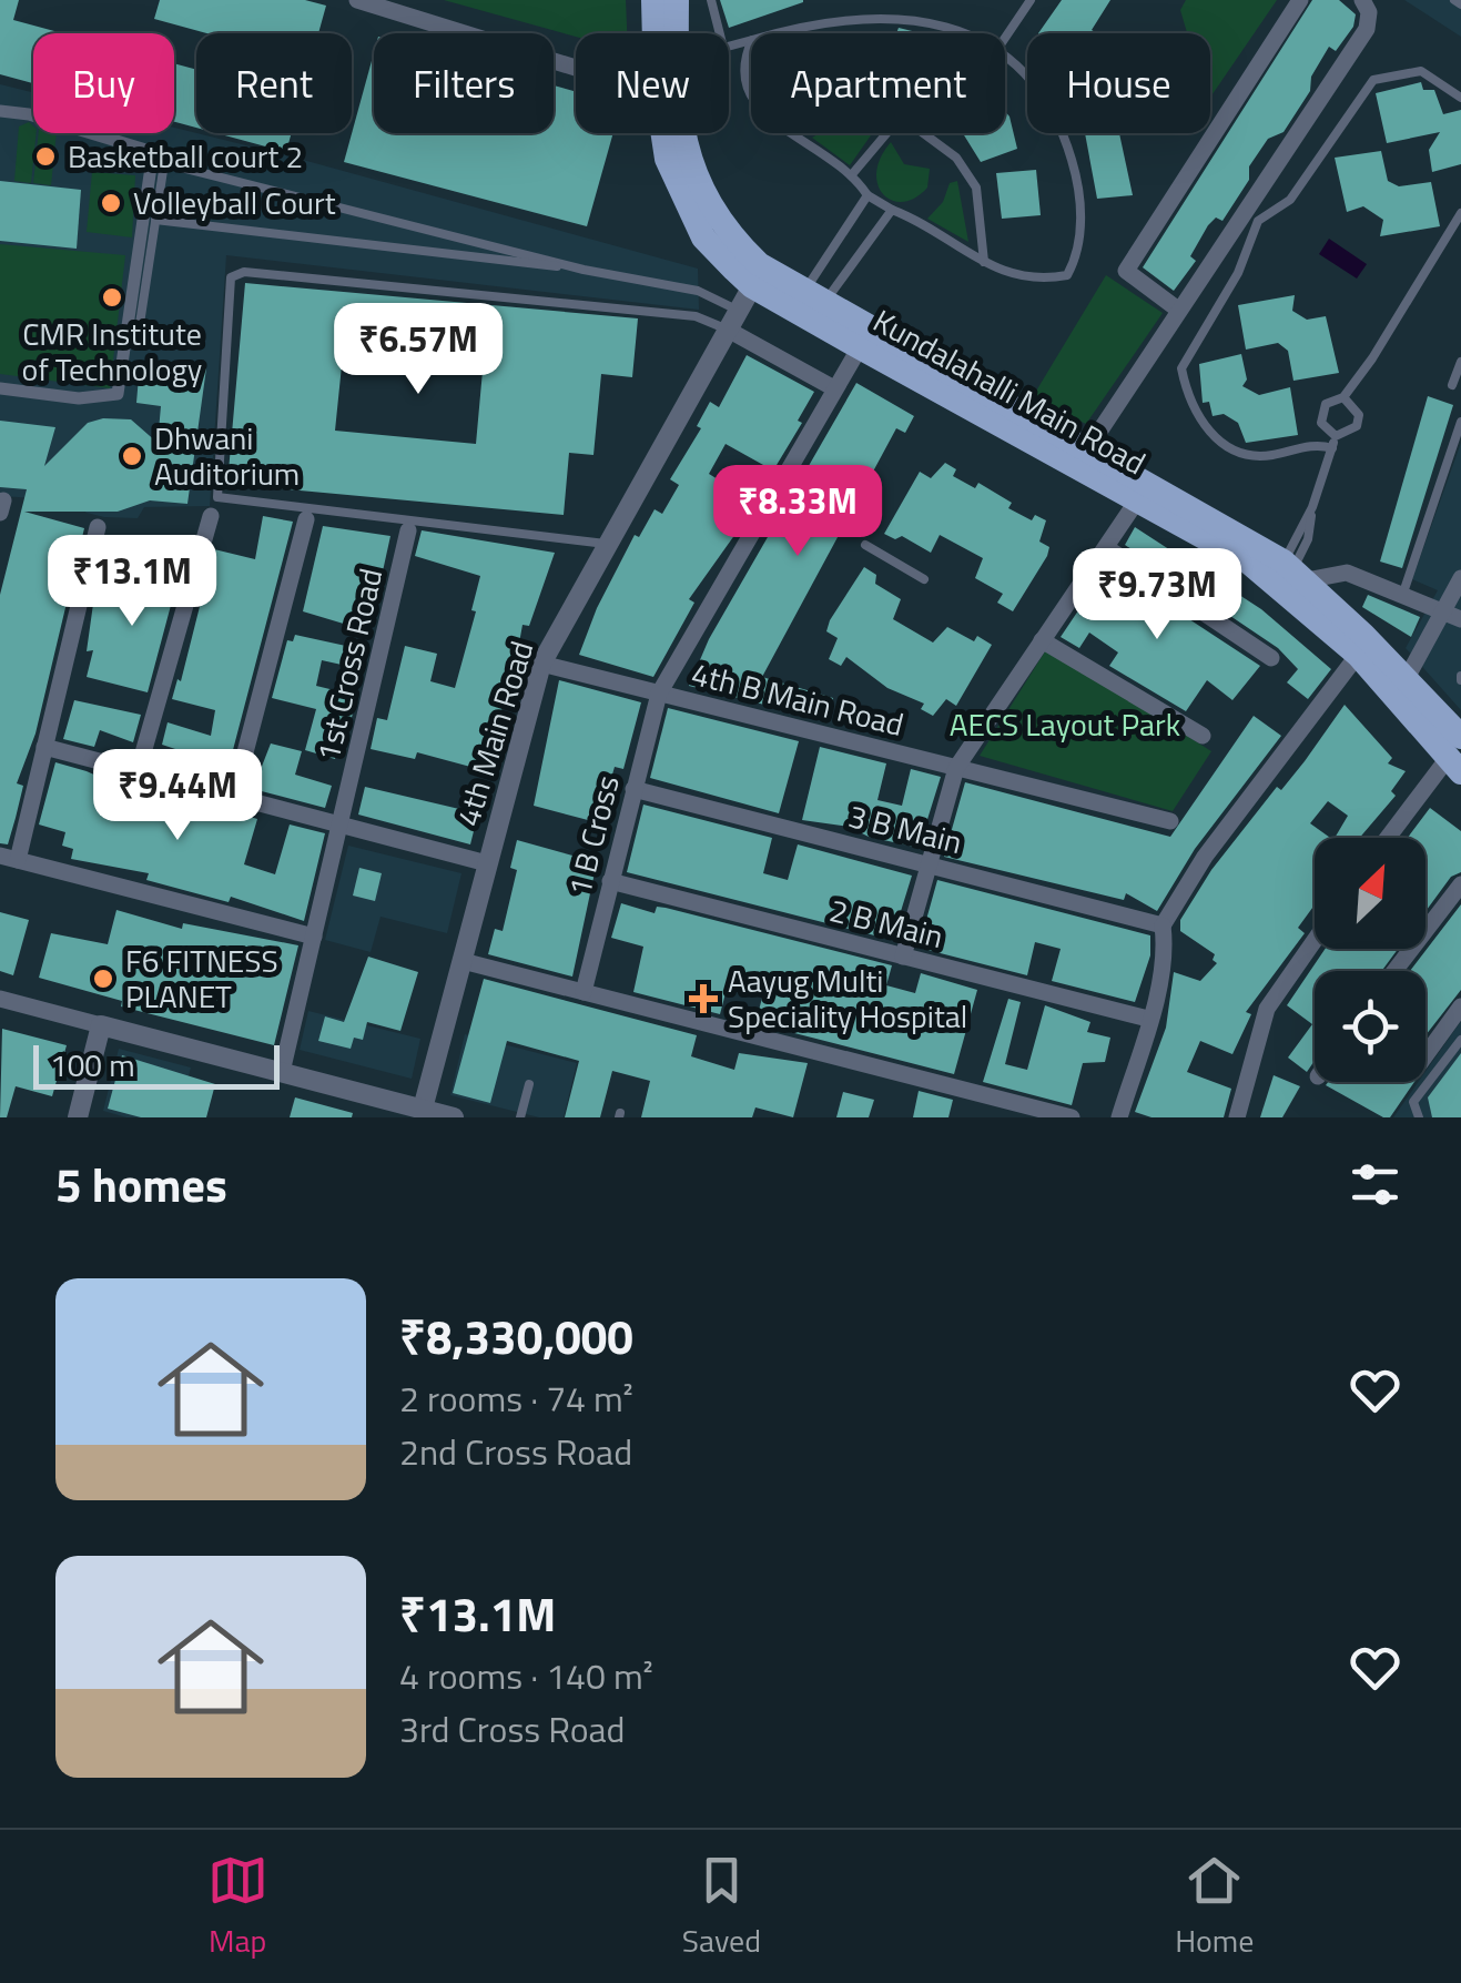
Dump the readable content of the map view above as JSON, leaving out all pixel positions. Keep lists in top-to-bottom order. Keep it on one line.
{"streets":{"main road":["Kundalahalli Main Road"],"street":["1st Cross Road","4th B Main Road","4th Main Road","3 B Main","1 B Cross","2 B Main"]},"crossings":[["Kundalahalli Main Road","4th Main Road"],["Kundalahalli Main Road","1 B Cross"],["4th B Main Road","4th Main Road"],["4th B Main Road","1 B Cross"],["3 B Main","1 B Cross"],["1 B Cross","2 B Main"]],"parks":["AECS Layout Park"],"places":{"other":["Basketball court 2","Volleyball Court","CMR Institute of Technology","Dhwani Auditorium","F6 FITNESS PLANET"],"health":["Aayug Multi Speciality Hospital"]},"scale_bar":"100 m","north":"top right","page":{"chip":["Buy","Rent","Filters","New","Apartment","House"],"price":["₹6.57M","₹8.33M","₹13.1M","₹9.73M","₹9.44M"],"scale":"100 m","heading":"5 homes","list":[{"name":"₹8,330,000","note":"2 rooms · 74 m² · 2nd Cross Road"},{"name":"₹13.1M","note":"4 rooms · 140 m² · 3rd Cross Road"}],"tabs":["Map","Saved","Home"]}}
